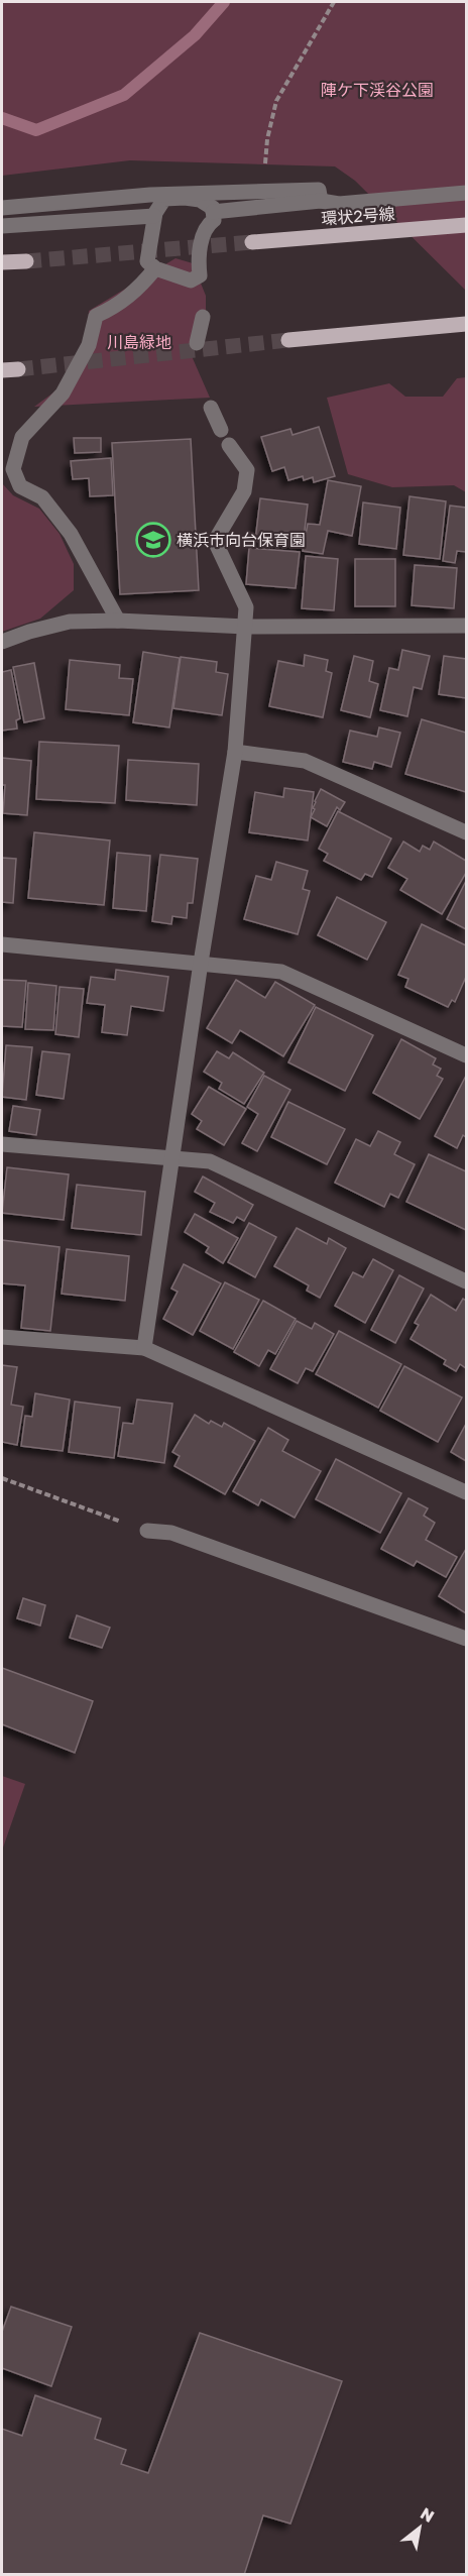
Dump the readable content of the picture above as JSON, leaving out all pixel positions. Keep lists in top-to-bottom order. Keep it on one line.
{"streets":{"main road":["環状2号線"]},"parks":["陣ケ下渓谷公園","川島緑地"],"places":{"school or university":["横浜市向台保育園"]},"north":"top right"}
